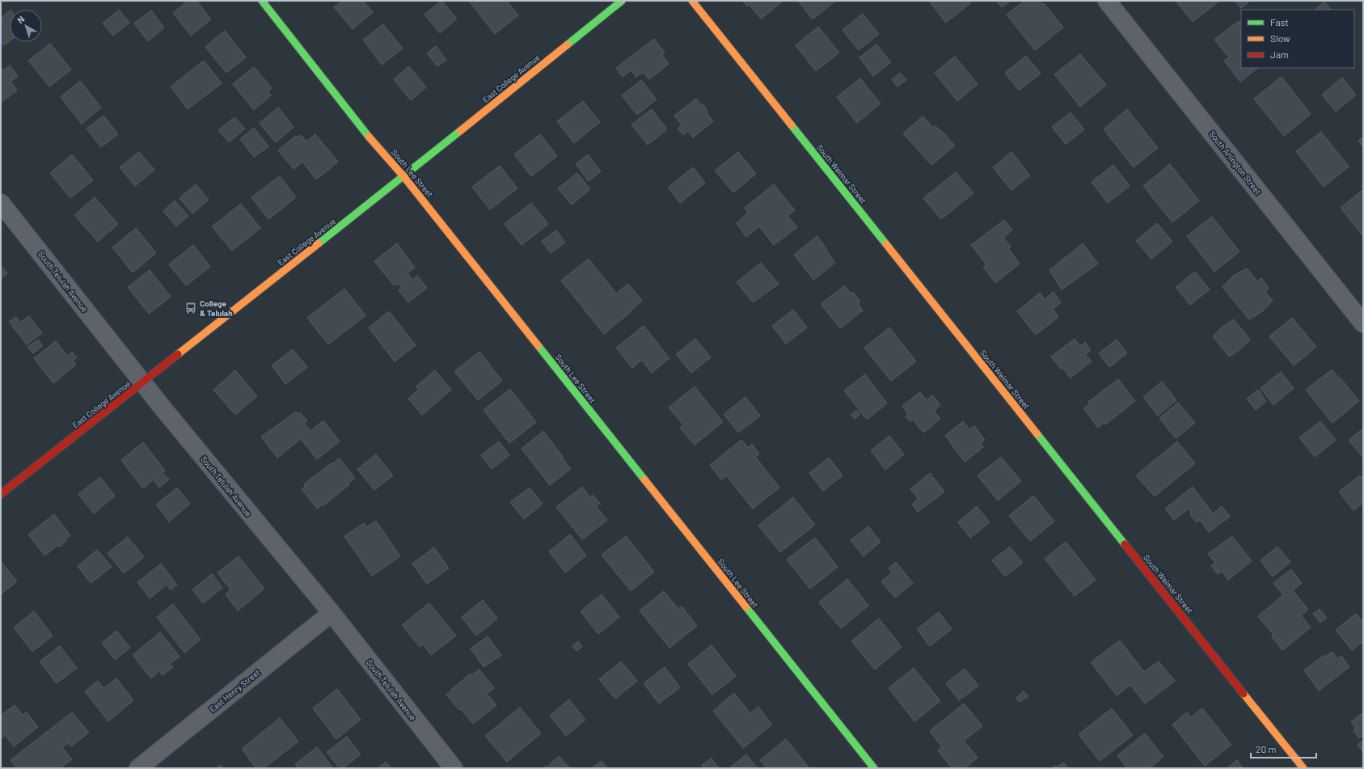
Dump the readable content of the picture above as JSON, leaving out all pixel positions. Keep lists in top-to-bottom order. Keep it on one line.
{"streets":{"street":["East College Avenue","South Arlington Street","South Lee Street","South Weimar Street","South Telulah Avenue","East Henry Street"]},"crossings":[["East College Avenue","South Lee Street"],["East College Avenue","South Telulah Avenue"],["South Telulah Avenue","East Henry Street"]],"places":{"bus stop":["College & Telulah"]},"legend":["Fast","Slow","Jam"],"scale_bar":"20 m","north":"top left"}
